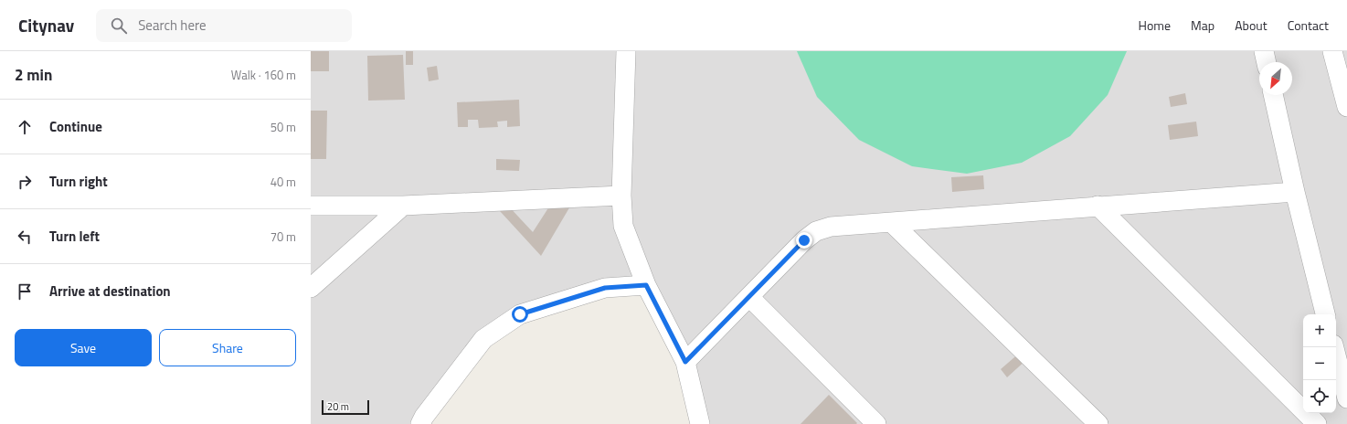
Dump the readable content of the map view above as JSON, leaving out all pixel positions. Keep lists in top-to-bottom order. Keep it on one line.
{"scale_bar":"20 m","north":"bottom left","page":{"header":"Citynav","search":"Search here","nav":["Home","Map","About","Contact"],"heading":["2 min","Walk · 160 m"],"list":[["Continue","50 m"],["Turn right","40 m"],["Turn left","70 m"],"Arrive at destination"],"map_buttons":["+","−"],"buttons":["Save","Share"],"scale":"20 m"}}
